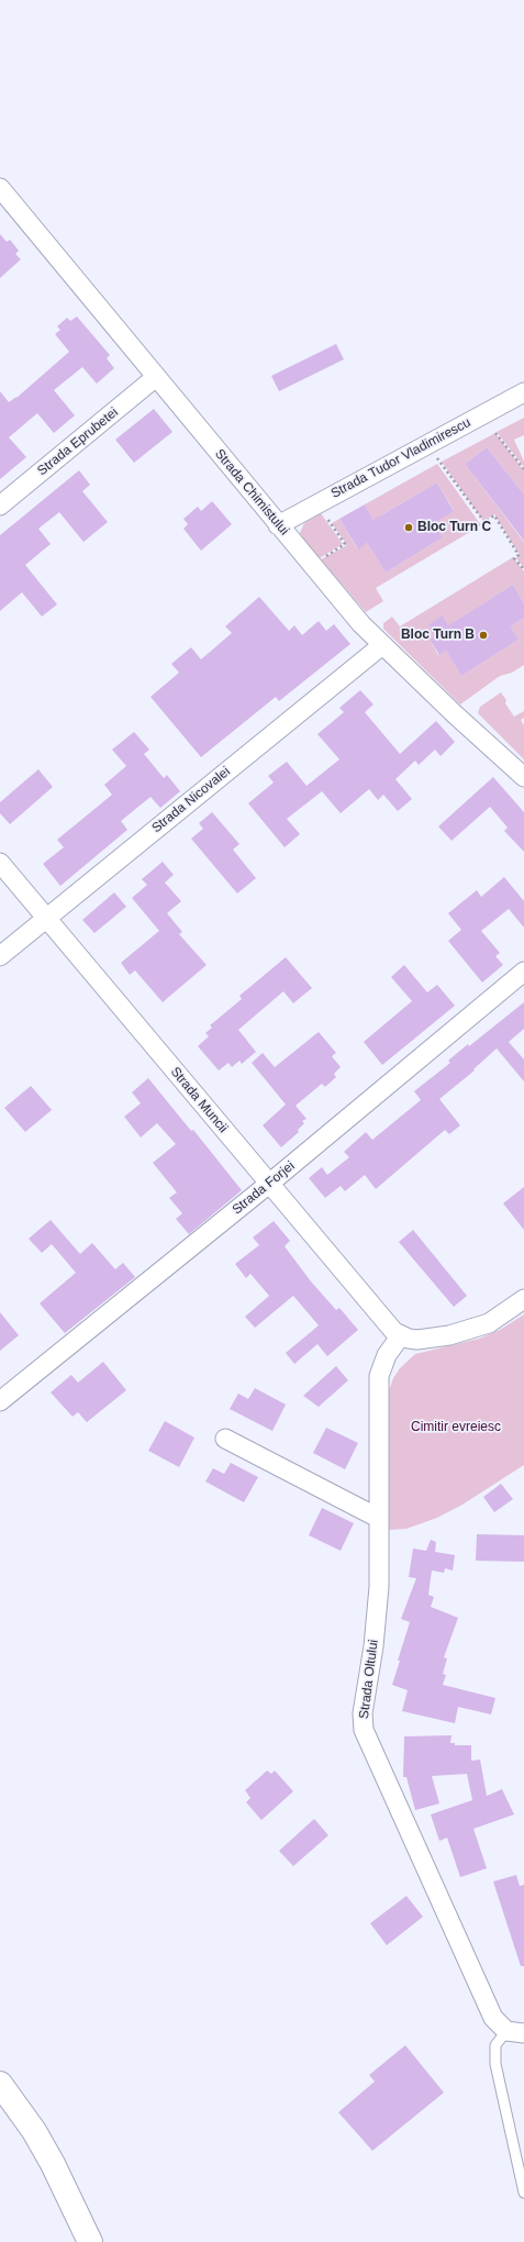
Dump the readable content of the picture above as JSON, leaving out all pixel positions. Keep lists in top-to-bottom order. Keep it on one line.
{"streets":{"street":["Strada Eprubetei","Strada Tudor Vladimirescu","Strada Chimistului","Strada Nicovalei","Strada Muncii","Strada Forjei","Strada Oltului"]},"crossings":[["Strada Eprubetei","Strada Chimistului"],["Strada Tudor Vladimirescu","Strada Chimistului"],["Strada Chimistului","Strada Nicovalei"],["Strada Nicovalei","Strada Muncii"],["Strada Muncii","Strada Forjei"],["Strada Muncii","Strada Oltului"]],"parks":["Cimitir evreiesc"],"places":["Bloc Turn C","Bloc Turn B"]}
